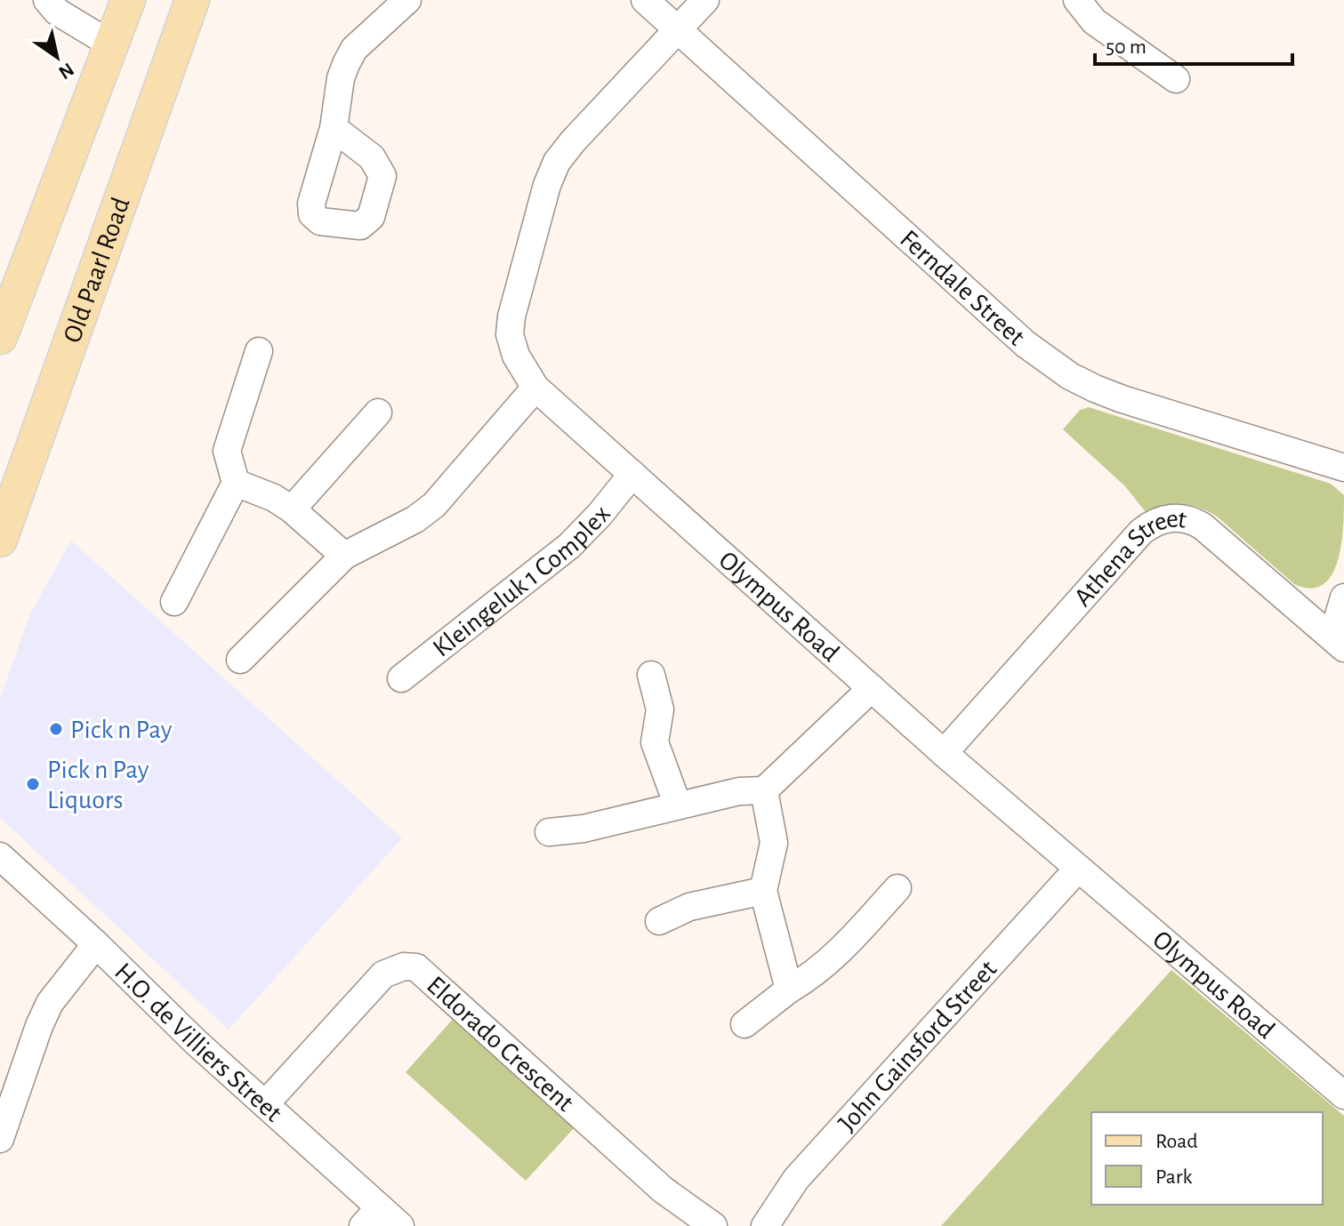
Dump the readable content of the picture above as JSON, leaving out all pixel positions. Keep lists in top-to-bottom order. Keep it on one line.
{"streets":{"main road":["Old Paarl Road"],"street":["Ferndale Street","Athena Street","Kleingeluk 1 Complex","Olympus Road","H.O. de Villiers Street","Eldorado Crescent","John Gainsford Street"]},"crossings":[["Ferndale Street","Olympus Road"],["Athena Street","Olympus Road"],["Kleingeluk 1 Complex","Olympus Road"],["Olympus Road","John Gainsford Street"],["H.O. de Villiers Street","Eldorado Crescent"]],"places":["Pick n Pay","Pick n Pay Liquors"],"legend":["Road","Park"],"scale_bar":"50 m","north":"bottom right"}
